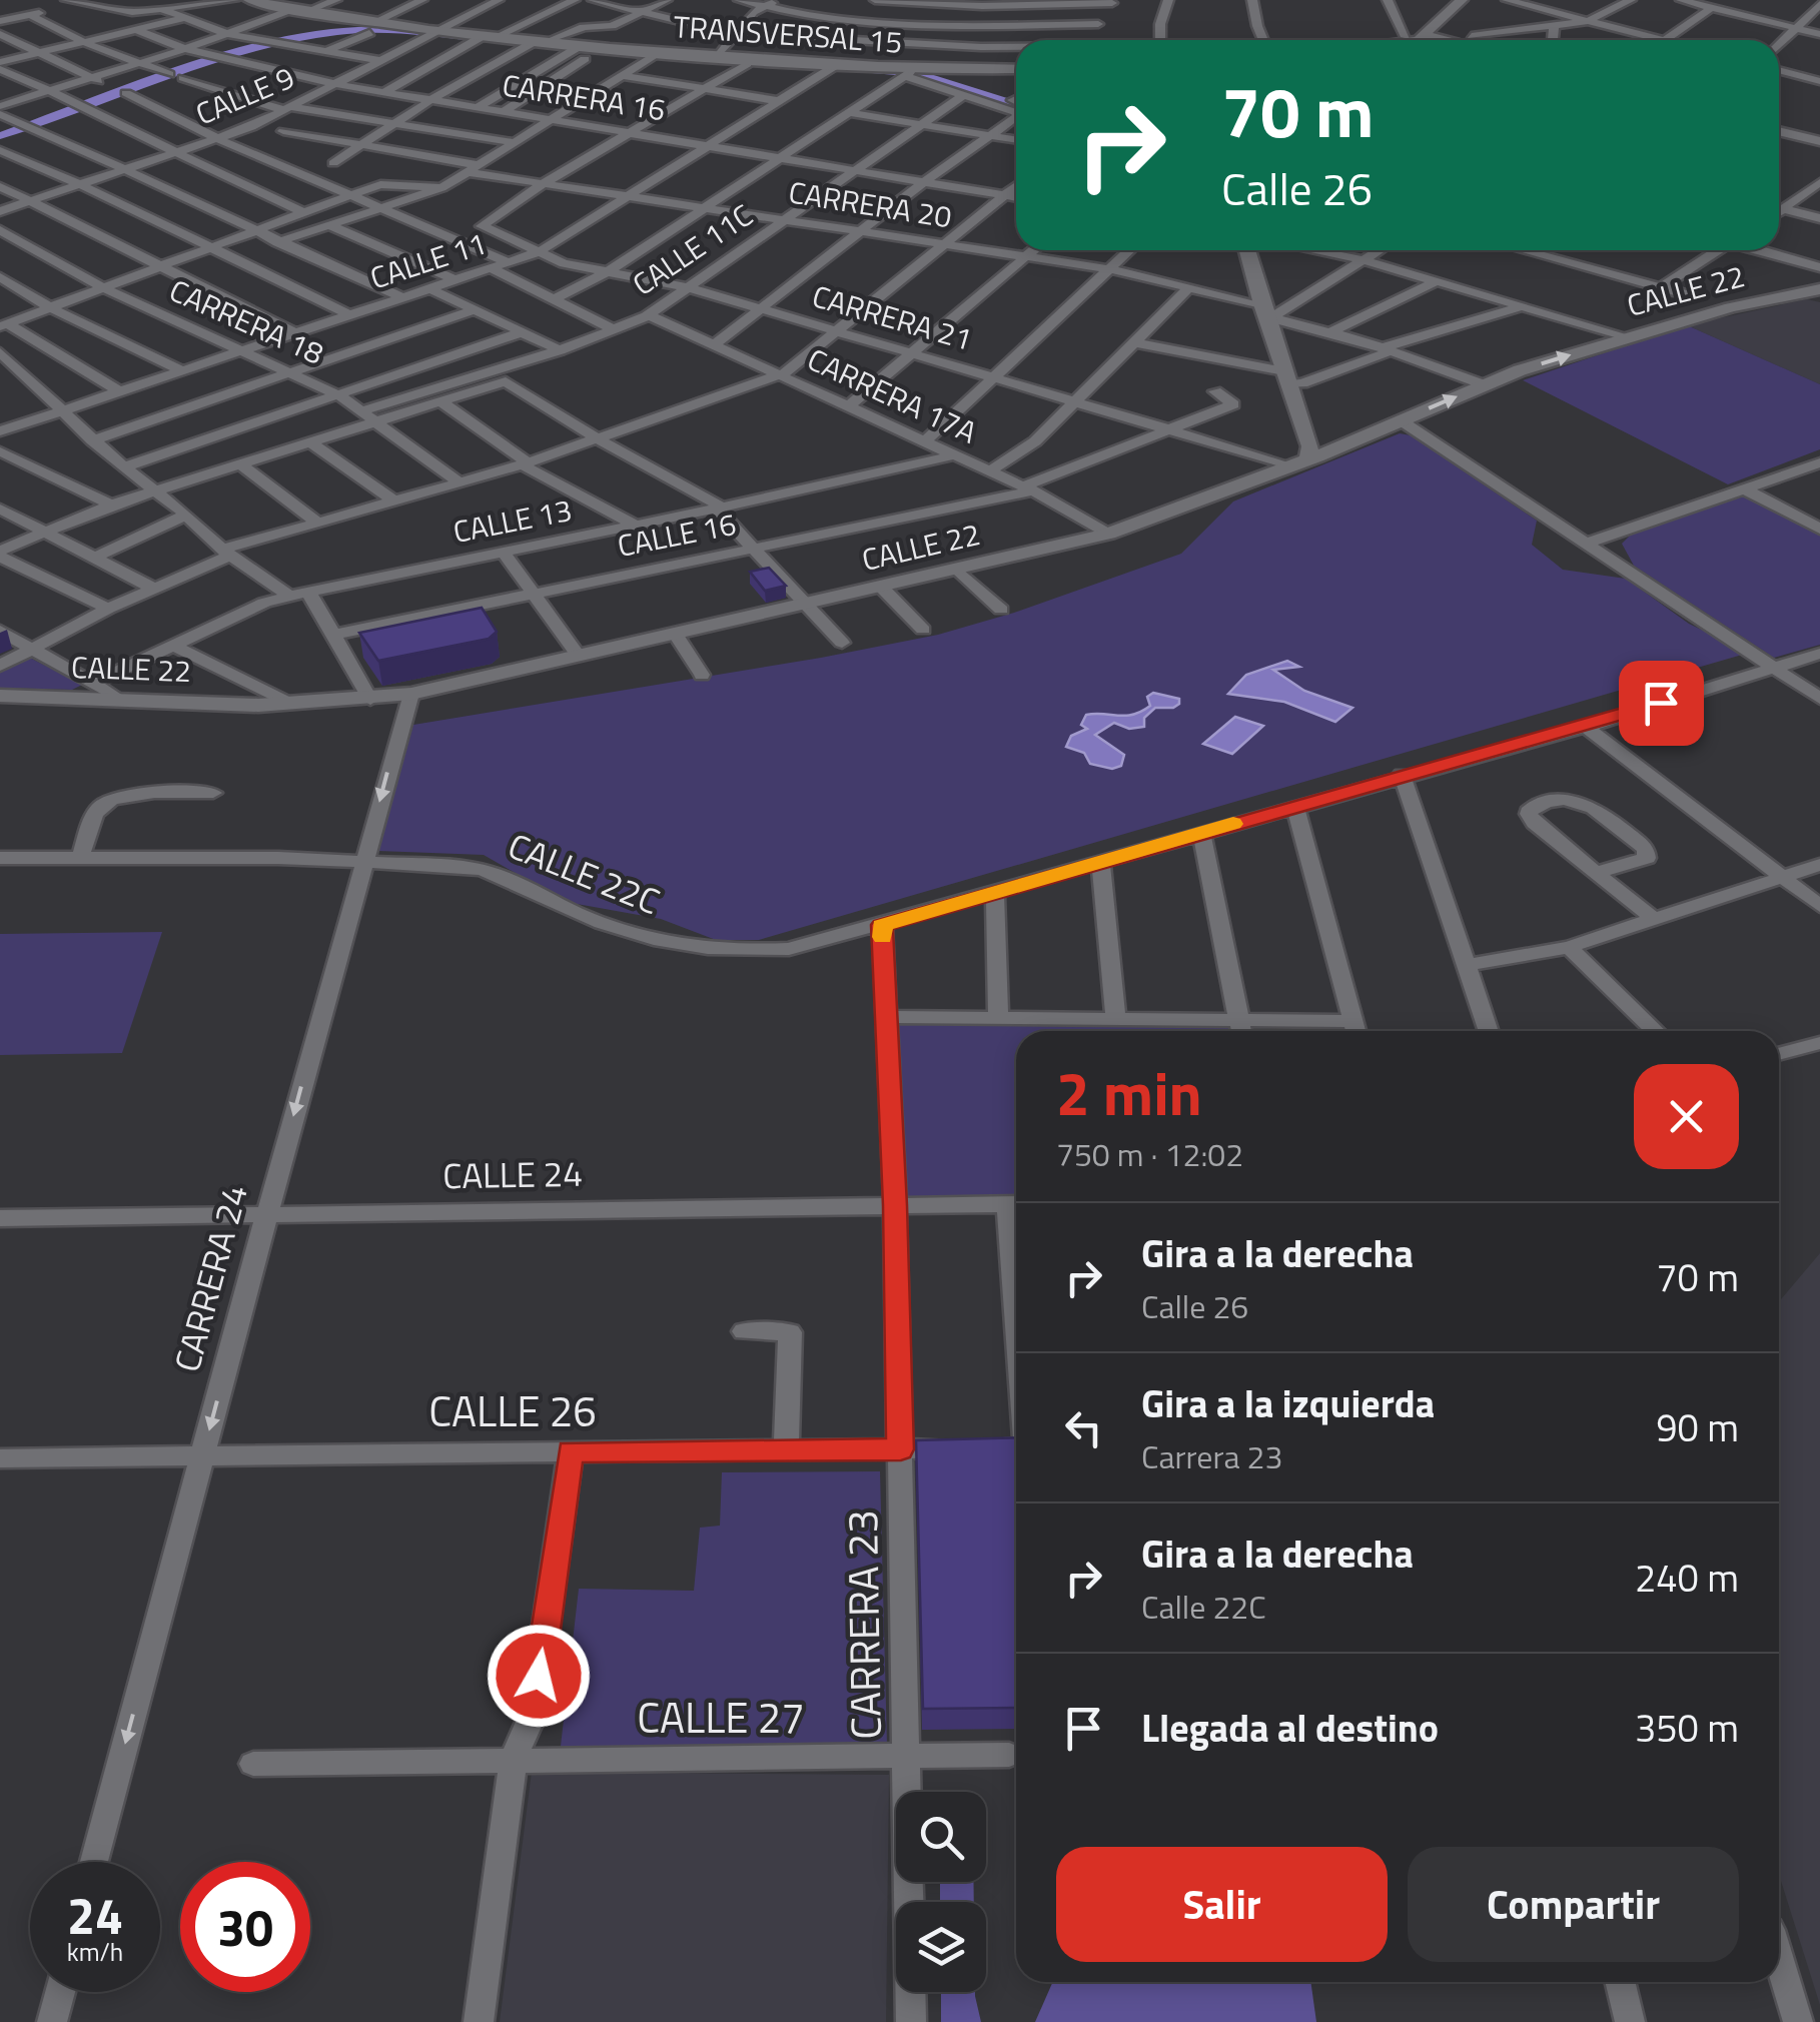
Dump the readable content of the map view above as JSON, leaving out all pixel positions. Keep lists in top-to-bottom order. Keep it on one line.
{"streets":{"street":["TRANSVERSAL 15","CALLE 9","CARRERA 16","CARRERA 20","CALLE 11C","CALLE 11","CALLE 22","CARRERA 21","CARRERA 18","CARRERA 17A","CALLE 13","CALLE 16","CALLE 22C","CALLE 24","CARRERA 24","CALLE 26","CARRERA 23","CALLE 27"]},"crossings":[["TRANSVERSAL 15","CALLE 9"],["TRANSVERSAL 15","CALLE 11"],["CALLE 9","CARRERA 16"],["CARRERA 16","CALLE 11C"],["CARRERA 16","CALLE 11"],["CARRERA 20","CALLE 11C"],["CARRERA 20","CALLE 11"],["CARRERA 20","CALLE 22"],["CARRERA 20","CARRERA 21"],["CALLE 11C","CARRERA 21"],["CALLE 11C","CARRERA 18"],["CALLE 11C","CARRERA 17A"],["CALLE 11","CARRERA 21"],["CALLE 11","CARRERA 18"],["CALLE 22","CARRERA 21"],["CALLE 22","CARRERA 17A"],["CALLE 22","CARRERA 24"],["CARRERA 21","CALLE 16"],["CARRERA 17A","CALLE 13"],["CARRERA 17A","CALLE 16"],["CALLE 22C","CARRERA 24"],["CALLE 22C","CARRERA 23"],["CALLE 24","CARRERA 24"],["CALLE 24","CARRERA 23"],["CARRERA 24","CALLE 26"],["CALLE 26","CARRERA 23"],["CARRERA 23","CALLE 27"]],"one_way":["CARRERA 24"],"page":{"turn":["70 m","Calle 26"],"heading":["2 min","750 m · 12:02"],"list":[{"name":"Gira a la derecha","note":"Calle 26","value":"70 m"},{"name":"Gira a la izquierda","note":"Carrera 23","value":"90 m"},{"name":"Gira a la derecha","note":"Calle 22C","value":"240 m"},{"name":"Llegada al destino","value":"350 m"}],"buttons":["Salir","Compartir"],"speed":"24 km/h","limit":"30"}}
